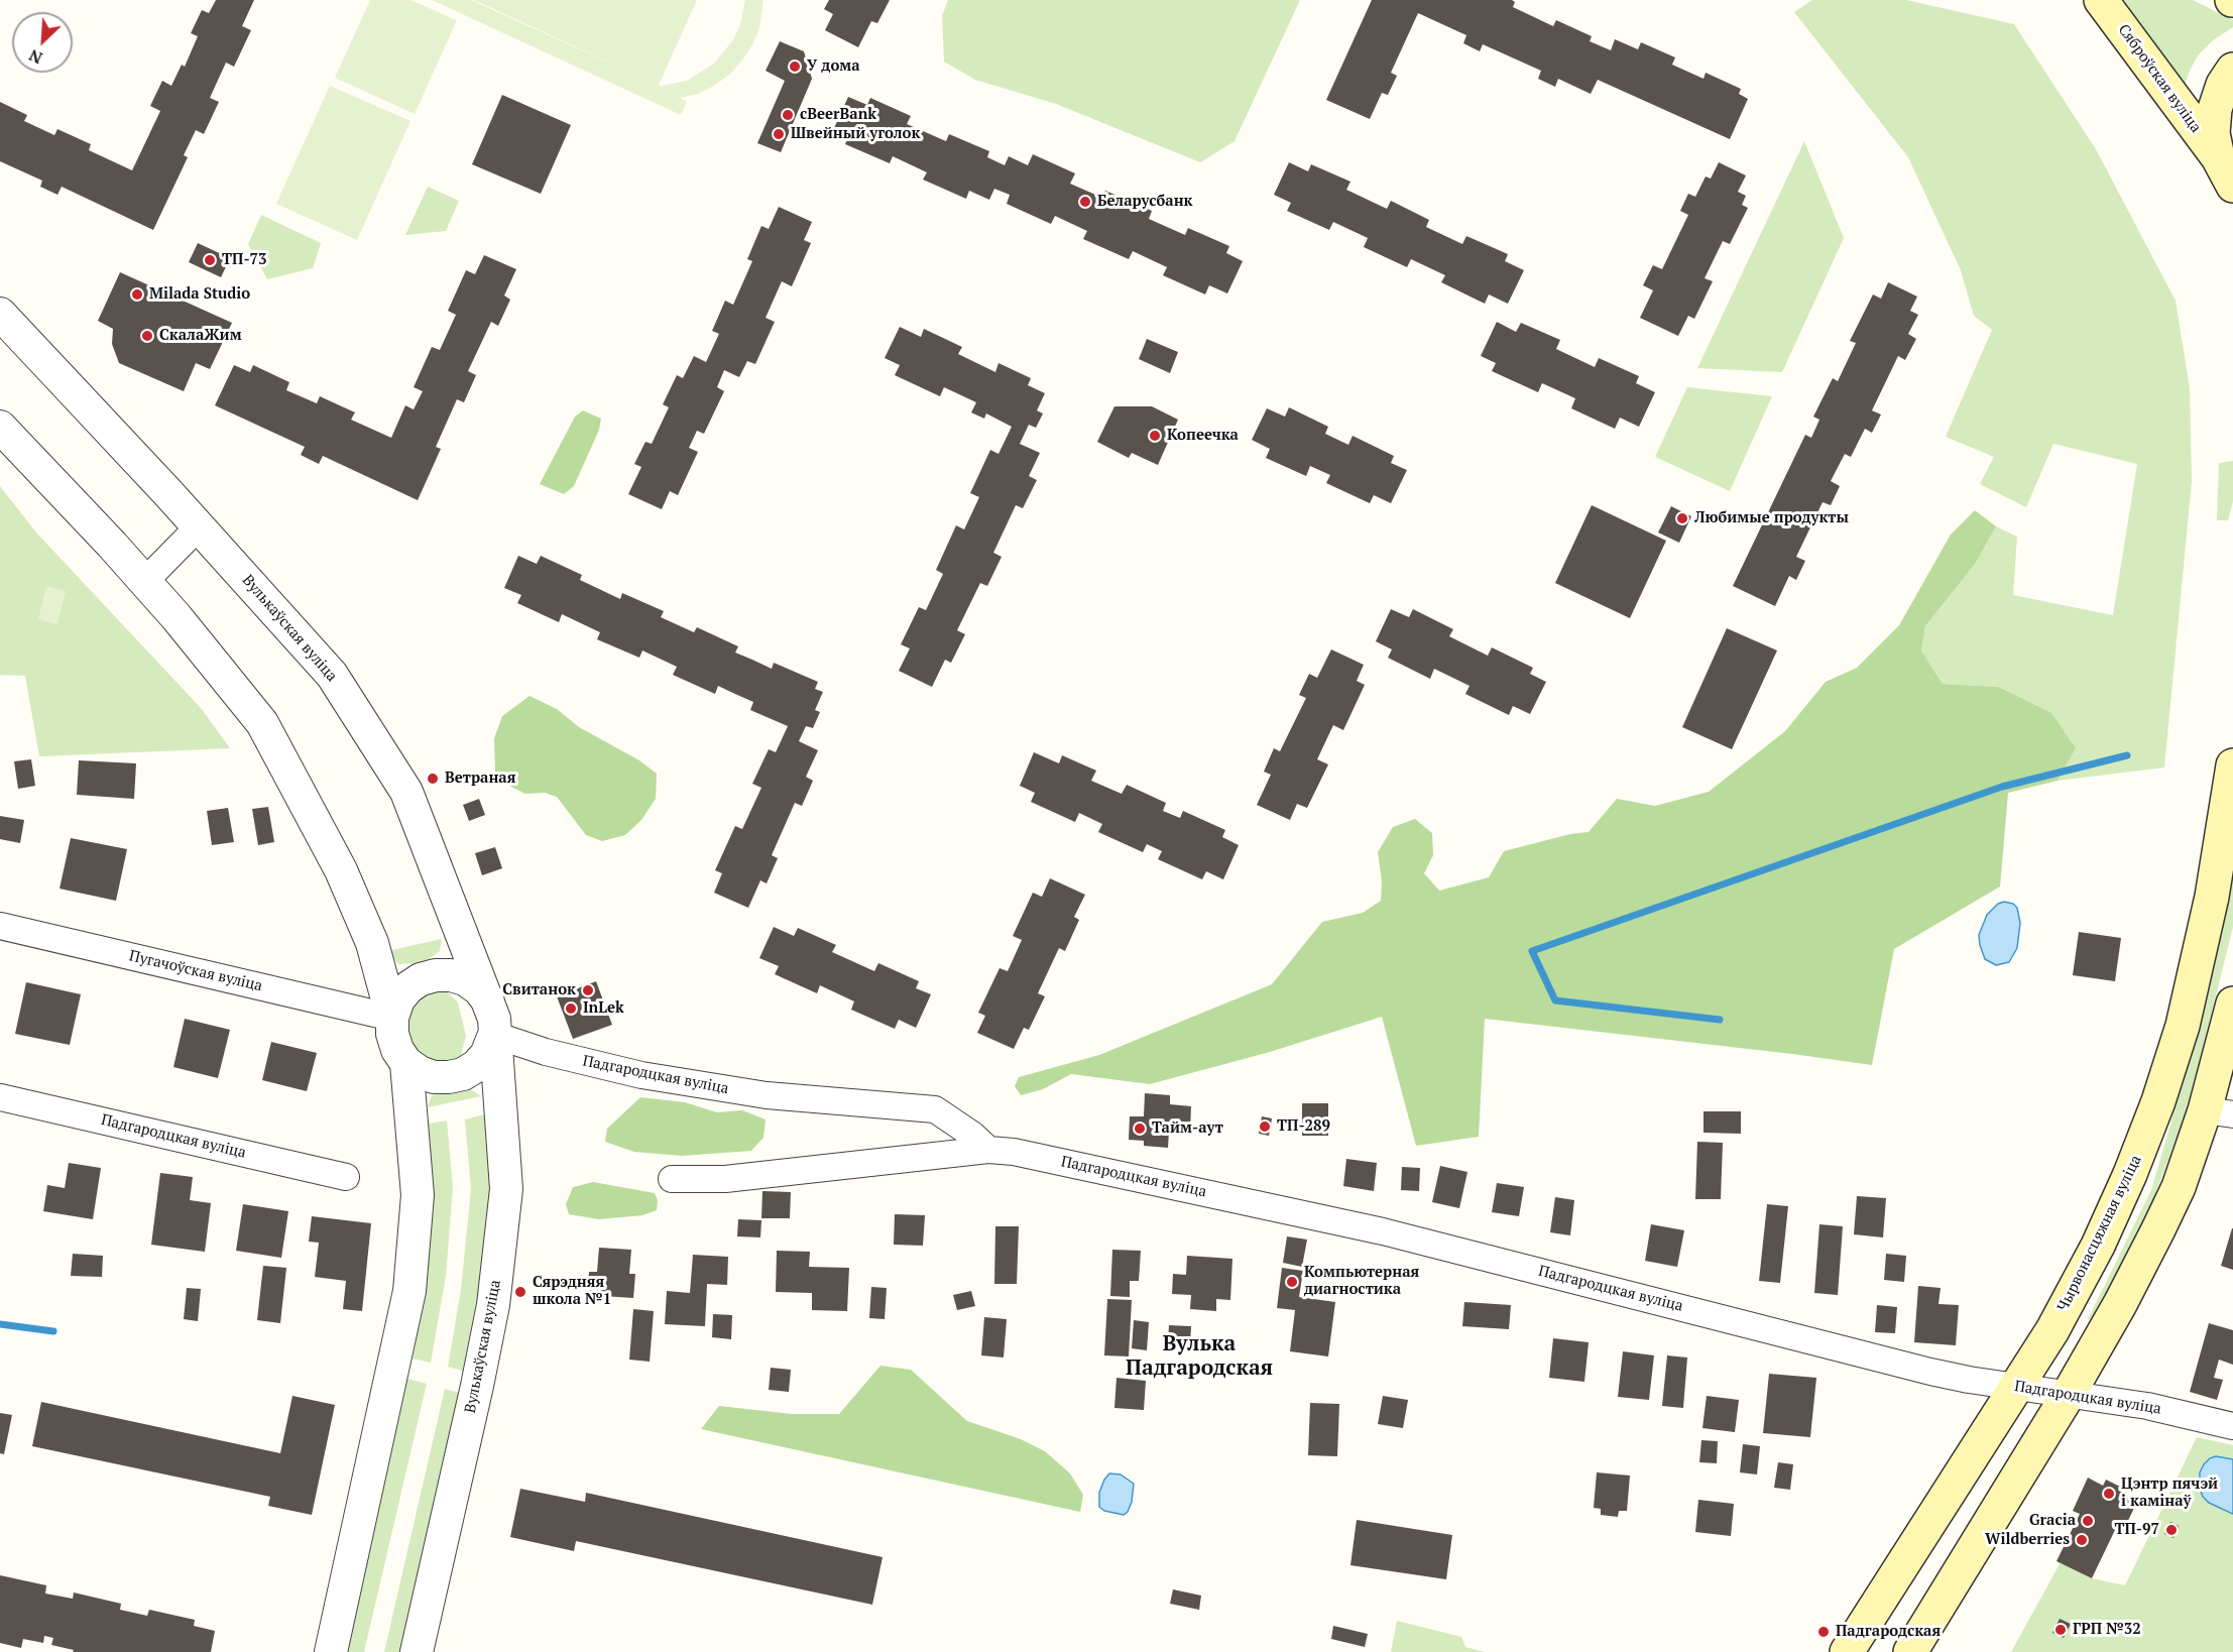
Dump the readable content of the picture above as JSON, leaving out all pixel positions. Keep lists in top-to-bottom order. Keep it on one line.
{"streets":{"main road":["Сяброўская вуліца","Чырвонасцяжная вуліца"],"street":["Вулькаўская вуліца","Пугачоўская вуліца","Падгародцкая вуліца"]},"crossings":[["Вулькаўская вуліца","Пугачоўская вуліца"],["Вулькаўская вуліца","Падгародцкая вуліца"],["Пугачоўская вуліца","Падгародцкая вуліца"],["Падгародцкая вуліца","Чырвонасцяжная вуліца"]],"districts":["Вулька Падгародская"],"places":["У дома","cBeerBank","Швейный уголок","Беларусбанк","ТП-73","Milada Studio","СкалаЖим","Копеечка","Любимые продукты","Ветраная","Свитанок","InLek","ТП-289","Тайм-аут","Компьютерная диагностика","Сярэдняя школа №1","Цэнтр пячэй і камiнаў","Gracia","ТП-97","Wildberries","ГРП №32","Падгародская"],"north":"bottom left"}
